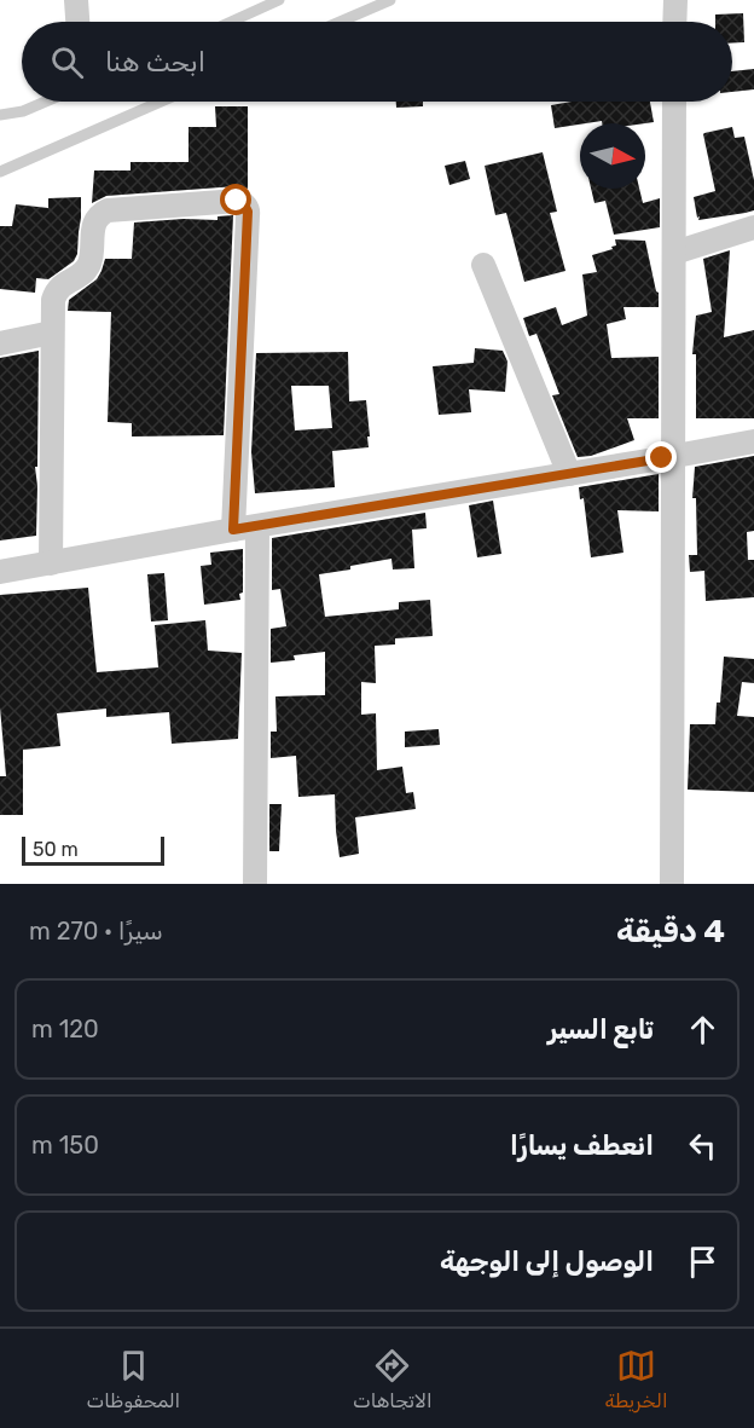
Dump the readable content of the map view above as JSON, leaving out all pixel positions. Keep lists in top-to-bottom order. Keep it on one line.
{"scale_bar":"50 m","north":"right","page":{"search":"ابحث هنا","scale":"50 m","heading":["4 دقيقة","سيرًا · 270 m"],"list":[["تابع السير","120 m"],["انعطف يسارًا","150 m"],"الوصول إلى الوجهة"],"nav":["الخريطة","الاتجاهات","المحفوظات"]}}
